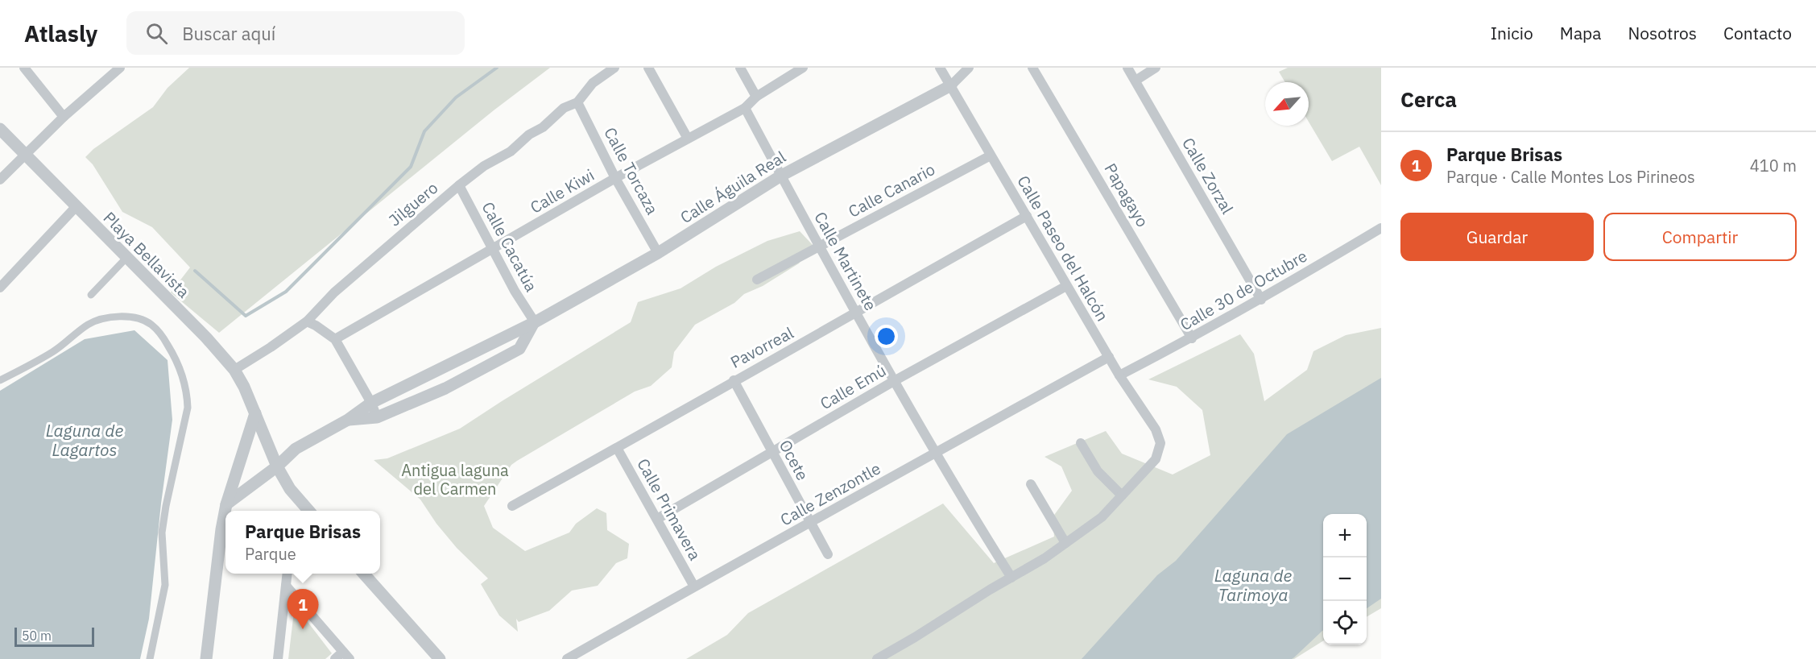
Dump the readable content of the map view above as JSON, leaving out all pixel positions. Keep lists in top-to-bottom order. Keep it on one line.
{"streets":{"street":["Calle Torcaza","Calle Zorzal","Calle Águila Real","Calle Canario","Calle Kiwi","Papagayo","Jilguero","Calle Cacatúa","Calle Paseo del Halcón","Playa Bellavista","Calle Martinete","Calle 30 de Octubre","Pavorreal","Calle Emú","Ocete","Calle Zenzontle","Calle Primavera"]},"crossings":[["Calle Torcaza","Calle Águila Real"],["Calle Torcaza","Calle Kiwi"],["Calle Torcaza","Jilguero"],["Calle Zorzal","Calle 30 de Octubre"],["Calle Águila Real","Calle Cacatúa"],["Calle Águila Real","Calle Paseo del Halcón"],["Calle Águila Real","Playa Bellavista"],["Calle Águila Real","Calle Martinete"],["Calle Canario","Calle Paseo del Halcón"],["Calle Canario","Calle Martinete"],["Calle Kiwi","Calle Cacatúa"],["Calle Kiwi","Calle Martinete"],["Papagayo","Calle 30 de Octubre"],["Jilguero","Calle Cacatúa"],["Jilguero","Playa Bellavista"],["Calle Paseo del Halcón","Calle 30 de Octubre"],["Calle Paseo del Halcón","Pavorreal"],["Calle Paseo del Halcón","Calle Emú"],["Calle Paseo del Halcón","Calle Zenzontle"],["Calle Martinete","Pavorreal"],["Calle Martinete","Calle Emú"],["Calle Martinete","Calle Zenzontle"],["Pavorreal","Ocete"],["Pavorreal","Calle Primavera"],["Calle Emú","Ocete"],["Calle Emú","Calle Primavera"],["Ocete","Calle Zenzontle"],["Calle Zenzontle","Calle Primavera"]],"water":["Laguna de Lagartos","Laguna de Tarimoya"],"parks":["Antigua laguna del Carmen"],"scale_bar":"50 m","north":"bottom left","page":{"header":"Atlasly","search":"Buscar aquí","nav":["Inicio","Mapa","Nosotros","Contacto"],"heading":"Cerca","list":[{"mark":"1","name":"Parque Brisas","note":"Parque · Calle Montes Los Pirineos","value":"410 m"}],"buttons":["Guardar","Compartir"],"popup":["Parque Brisas","Parque"],"map_buttons":["+","−"],"pins":"1","scale":"50 m"}}
